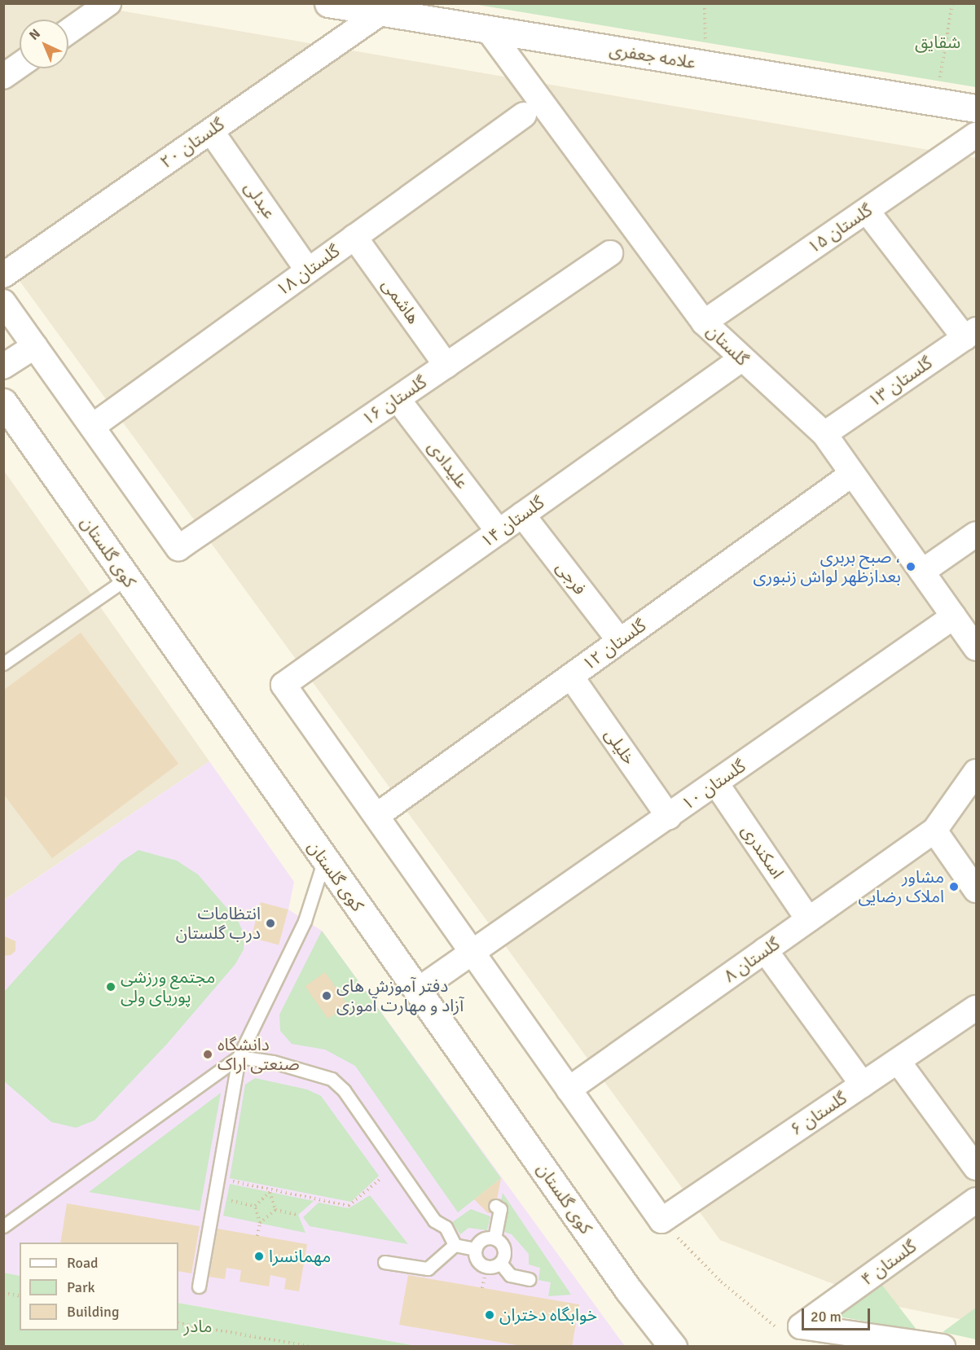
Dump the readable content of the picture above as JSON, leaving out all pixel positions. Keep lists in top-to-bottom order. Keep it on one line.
{"streets":{"street":["علامه جعفری","گلستان ۲۰","عبدلی","گلستان ۱۵","گلستان ۱۸","هاشمی","گلستان","گلستان ۱۳","گلستان ۱۶","علیدادی","گلستان ۱۴","کوی گلستان","فرجی","گلستان ۱۲","خلیلی","گلستان ۱۰","اسکندری","گلستان ۸","گلستان ۶","گلستان ۴"]},"crossings":[["علامه جعفری","گلستان ۲۰"],["علامه جعفری","گلستان"],["گلستان ۲۰","عبدلی"],["عبدلی","گلستان ۱۸"],["گلستان ۱۵","گلستان"],["گلستان ۱۸","هاشمی"],["گلستان ۱۸","گلستان ۱۶"],["هاشمی","گلستان ۱۶"],["گلستان","گلستان ۱۳"],["گلستان","گلستان ۱۴"],["گلستان","گلستان ۱۲"],["گلستان","گلستان ۱۰"],["گلستان ۱۶","علیدادی"],["علیدادی","گلستان ۱۴"],["گلستان ۱۴","فرجی"],["گلستان ۱۴","گلستان ۱۲"],["کوی گلستان","گلستان ۱۰"],["فرجی","گلستان ۱۲"],["گلستان ۱۲","خلیلی"],["خلیلی","گلستان ۱۰"],["گلستان ۱۰","اسکندری"],["اسکندری","گلستان ۸"]],"parks":["شقایق","مادر"],"places":["صبح بربری ، بعدازظهر لواش زنبوری","مشاور املاک رضایی","انتظامات درب گلستان","مجتمع ورزشی پوریای ولی","دفتر آموزش های آزاد و مهارت آموزی","دانشگاه صنعتی اراک","مهمانسرا","خوابگاه دختران"],"legend":["Road","Park","Building"],"scale_bar":"20 m","north":"top left"}
